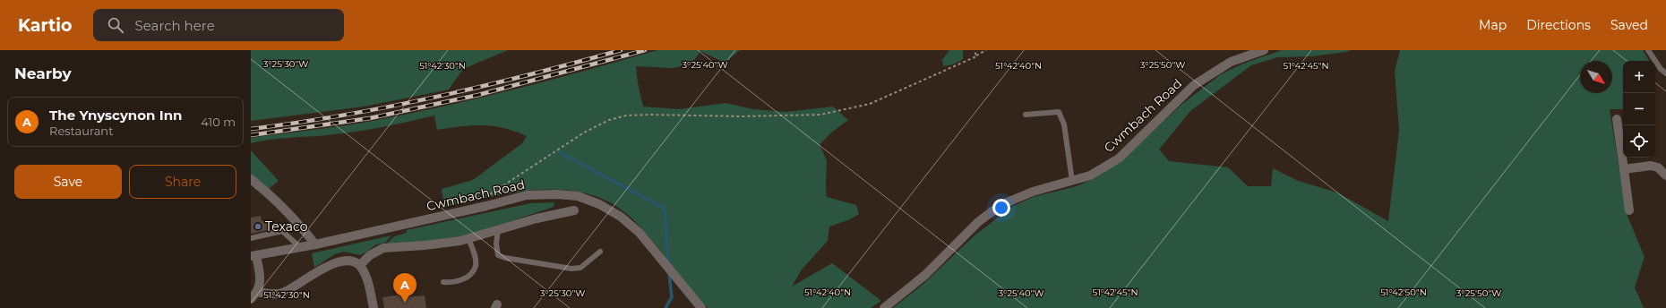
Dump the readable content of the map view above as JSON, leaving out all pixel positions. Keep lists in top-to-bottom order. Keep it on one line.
{"streets":{"street":["Cwmbach Road"]},"places":["Texaco"],"north":"bottom right","page":{"header":"Kartio","search":"Search here","nav":["Map","Directions","Saved"],"heading":"Nearby","map_buttons":["+","−"],"list":[{"mark":"A","name":"The Ynyscynon Inn","note":"Restaurant","value":"410 m"}],"buttons":["Save","Share"],"pins":"A"},"coordinates":["3°25'30\"W","3°25'40\"W","3°25'50\"W","51°42'30\"N","51°42'40\"N","51°42'45\"N","51°42'50\"N"]}
